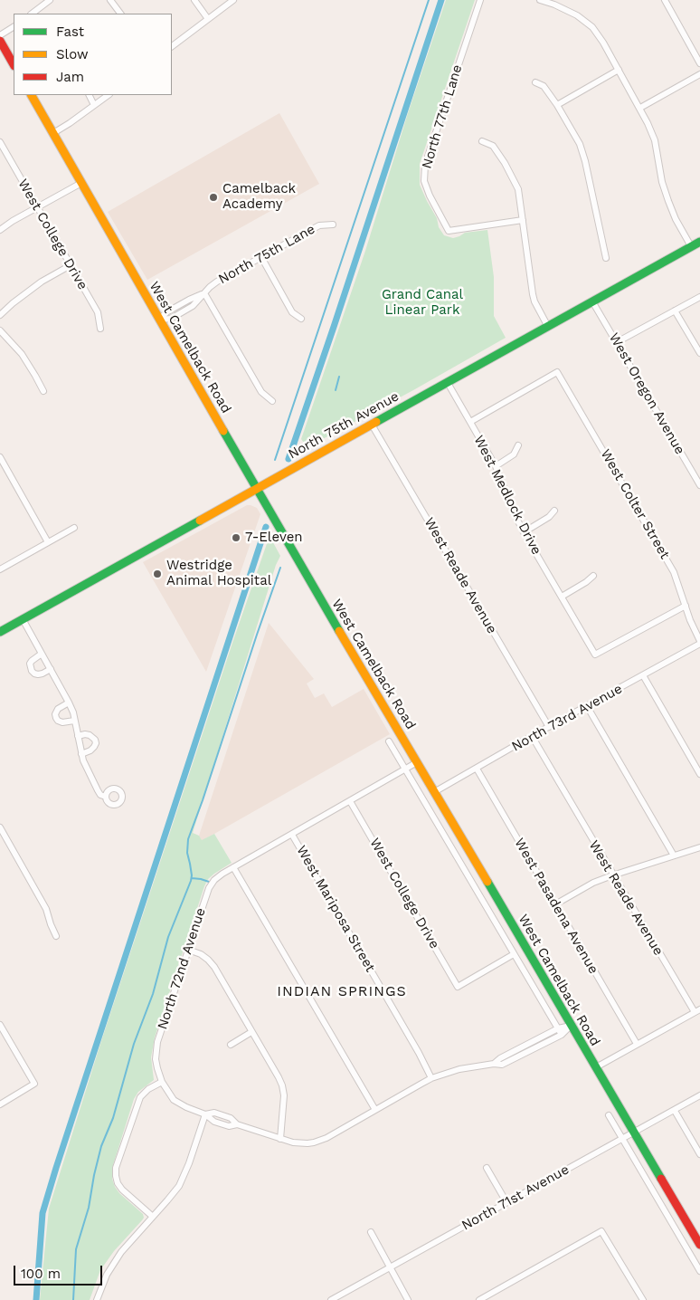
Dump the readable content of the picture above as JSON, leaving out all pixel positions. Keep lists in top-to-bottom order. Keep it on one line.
{"streets":{"main road":["West Camelback Road","North 75th Avenue"],"street":["North 77th Lane","West College Drive","North 75th Lane","West Oregon Avenue","West Medlock Drive","West Colter Street","West Reade Avenue","North 73rd Avenue","West Pasadena Avenue","West Mariposa Street","North 72nd Avenue","North 71st Avenue"]},"crossings":[["West College Drive","West Camelback Road"],["North 75th Lane","West Camelback Road"],["West Camelback Road","North 75th Avenue"],["West Camelback Road","North 73rd Avenue"],["West Camelback Road","North 71st Avenue"],["West Oregon Avenue","North 75th Avenue"],["North 75th Avenue","West Medlock Drive"],["North 75th Avenue","West Reade Avenue"],["West Medlock Drive","West Colter Street"],["West Colter Street","North 73rd Avenue"],["West Reade Avenue","North 73rd Avenue"],["North 73rd Avenue","West Pasadena Avenue"]],"districts":["INDIAN SPRINGS"],"parks":["Grand Canal Linear Park"],"places":["Camelback Academy","7-Eleven","Westridge Animal Hospital"],"legend":["Fast","Slow","Jam"],"scale_bar":"100 m"}
